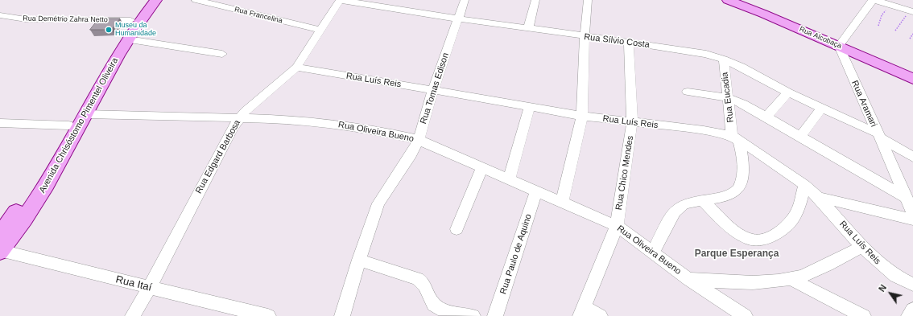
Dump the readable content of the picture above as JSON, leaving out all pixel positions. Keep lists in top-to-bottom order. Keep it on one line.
{"streets":{"main road":["Rua Alcobaça","Avenida Chrisóstomo Pimentel Oliveira"],"street":["Rua Francelina","Rua Demétrio Zahra Netto","Rua Sílvio Costa","Rua Luís Reis","Rua Tomas Edison","Rua Eucadia","Rua Aramari","Rua Oliveira Bueno","Rua Edgard Barbosa","Rua Chico Mendes","Rua Paulo de Aquino","Rua Itaí"]},"crossings":[["Rua Francelina","Rua Edgard Barbosa"],["Rua Demétrio Zahra Netto","Avenida Chrisóstomo Pimentel Oliveira"],["Rua Alcobaça","Rua Aramari"],["Rua Sílvio Costa","Rua Tomas Edison"],["Rua Sílvio Costa","Rua Eucadia"],["Rua Sílvio Costa","Rua Aramari"],["Rua Sílvio Costa","Rua Edgard Barbosa"],["Rua Sílvio Costa","Rua Chico Mendes"],["Rua Luís Reis","Rua Tomas Edison"],["Rua Luís Reis","Rua Eucadia"],["Rua Luís Reis","Rua Oliveira Bueno"],["Rua Luís Reis","Rua Edgard Barbosa"],["Rua Luís Reis","Rua Chico Mendes"],["Rua Tomas Edison","Rua Oliveira Bueno"],["Rua Eucadia","Rua Oliveira Bueno"],["Avenida Chrisóstomo Pimentel Oliveira","Rua Oliveira Bueno"],["Avenida Chrisóstomo Pimentel Oliveira","Rua Itaí"],["Rua Oliveira Bueno","Rua Edgard Barbosa"],["Rua Oliveira Bueno","Rua Chico Mendes"],["Rua Oliveira Bueno","Rua Paulo de Aquino"],["Rua Edgard Barbosa","Rua Itaí"]],"districts":["Parque Esperança"],"places":["Museu da Humanidade"],"north":"top left"}
